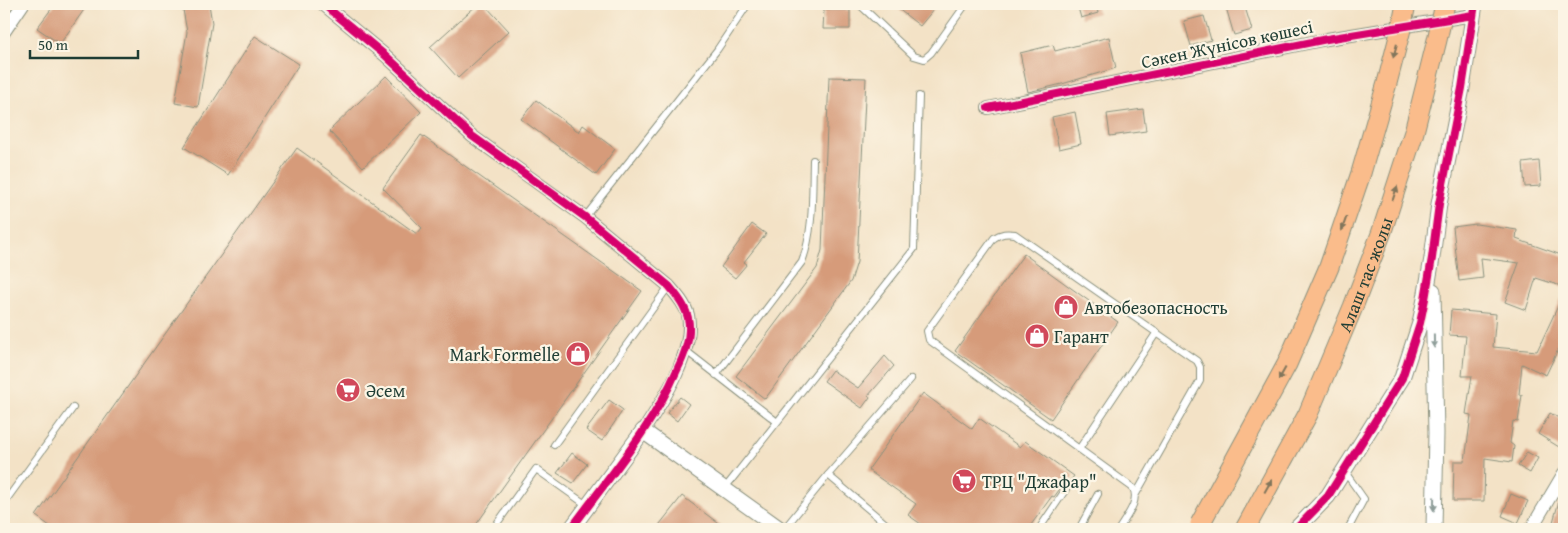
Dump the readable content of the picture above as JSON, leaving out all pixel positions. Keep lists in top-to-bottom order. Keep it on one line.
{"streets":{"main road":["Алаш тас жолы"],"street":["Сәкен Жүнісов көшесі"]},"places":{"shop":["Автобезопасность","Гарант","Mark Formelle"],"supermarket":["Әсем","ТРЦ \"Джафар\""]},"scale_bar":"50 m"}
